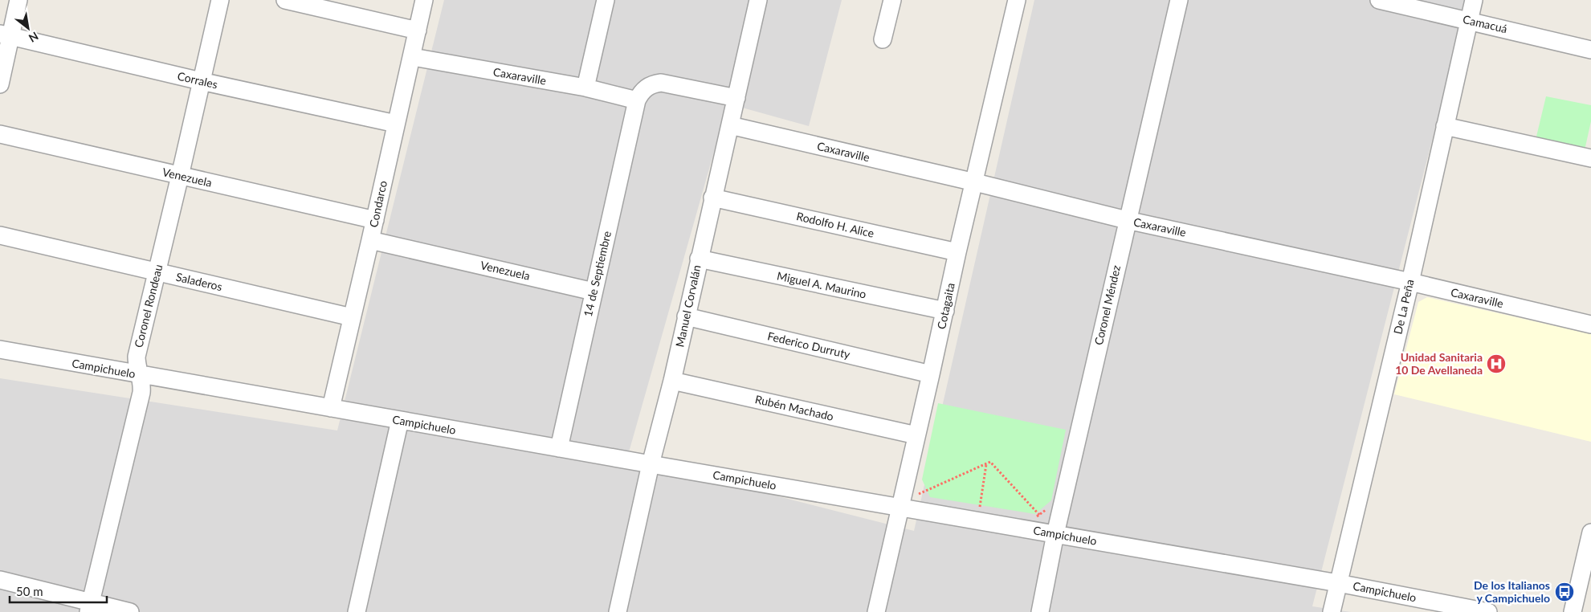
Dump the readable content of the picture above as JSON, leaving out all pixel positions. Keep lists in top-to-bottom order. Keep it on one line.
{"streets":{"street":["Camacuá","Caxaraville","Corrales","Venezuela","Condarco","Rodolfo H. Alice","14 de Septiembre","Saladeros","Miguel A. Maurino","Coronel Méndez","Coronel Rondeau","Manuel Corvalán","Cotagaita","De La Peña","Federico Durruty","Campichuelo","Rubén Machado"]},"crossings":[["Camacuá","De La Peña"],["Caxaraville","Condarco"],["Caxaraville","14 de Septiembre"],["Caxaraville","Coronel Méndez"],["Caxaraville","Manuel Corvalán"],["Caxaraville","Cotagaita"],["Caxaraville","De La Peña"],["Corrales","Condarco"],["Corrales","Coronel Rondeau"],["Venezuela","Condarco"],["Venezuela","14 de Septiembre"],["Venezuela","Coronel Rondeau"],["Condarco","Saladeros"],["Condarco","Campichuelo"],["Rodolfo H. Alice","Manuel Corvalán"],["Rodolfo H. Alice","Cotagaita"],["14 de Septiembre","Campichuelo"],["Saladeros","Coronel Rondeau"],["Miguel A. Maurino","Manuel Corvalán"],["Miguel A. Maurino","Cotagaita"],["Coronel Méndez","Campichuelo"],["Coronel Rondeau","Campichuelo"],["Manuel Corvalán","Federico Durruty"],["Manuel Corvalán","Campichuelo"],["Manuel Corvalán","Rubén Machado"],["Cotagaita","Federico Durruty"],["Cotagaita","Campichuelo"],["Cotagaita","Rubén Machado"],["De La Peña","Campichuelo"]],"places":{"hospital":["Unidad Sanitaria 10 De Avellaneda"],"bus stop":["De los Italianos y Campichuelo"]},"scale_bar":"50 m","north":"bottom right"}
